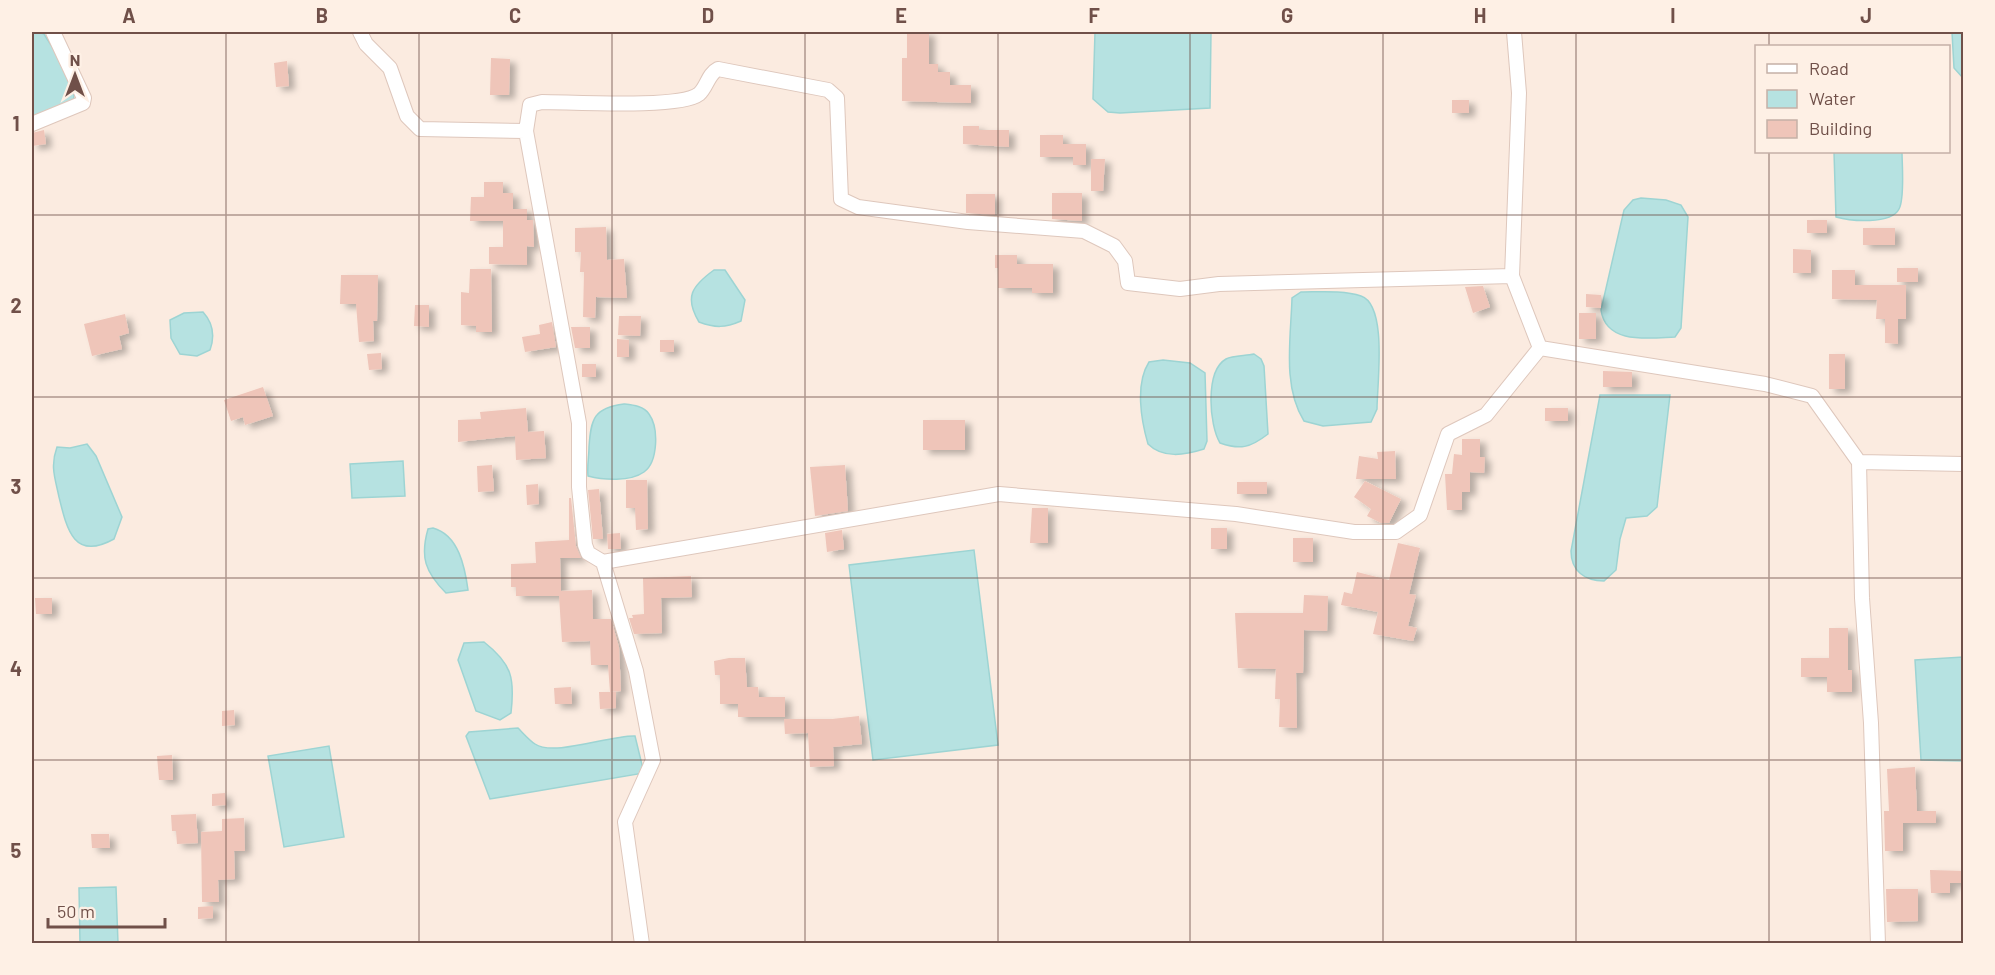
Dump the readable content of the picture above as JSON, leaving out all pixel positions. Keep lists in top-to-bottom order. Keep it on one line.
{"legend":["Road","Water","Building"],"scale_bar":"50 m","north":"top","grid":{"columns":["A","B","C","D","E","F","G","H","I","J"],"rows":["1","2","3","4","5"]}}
